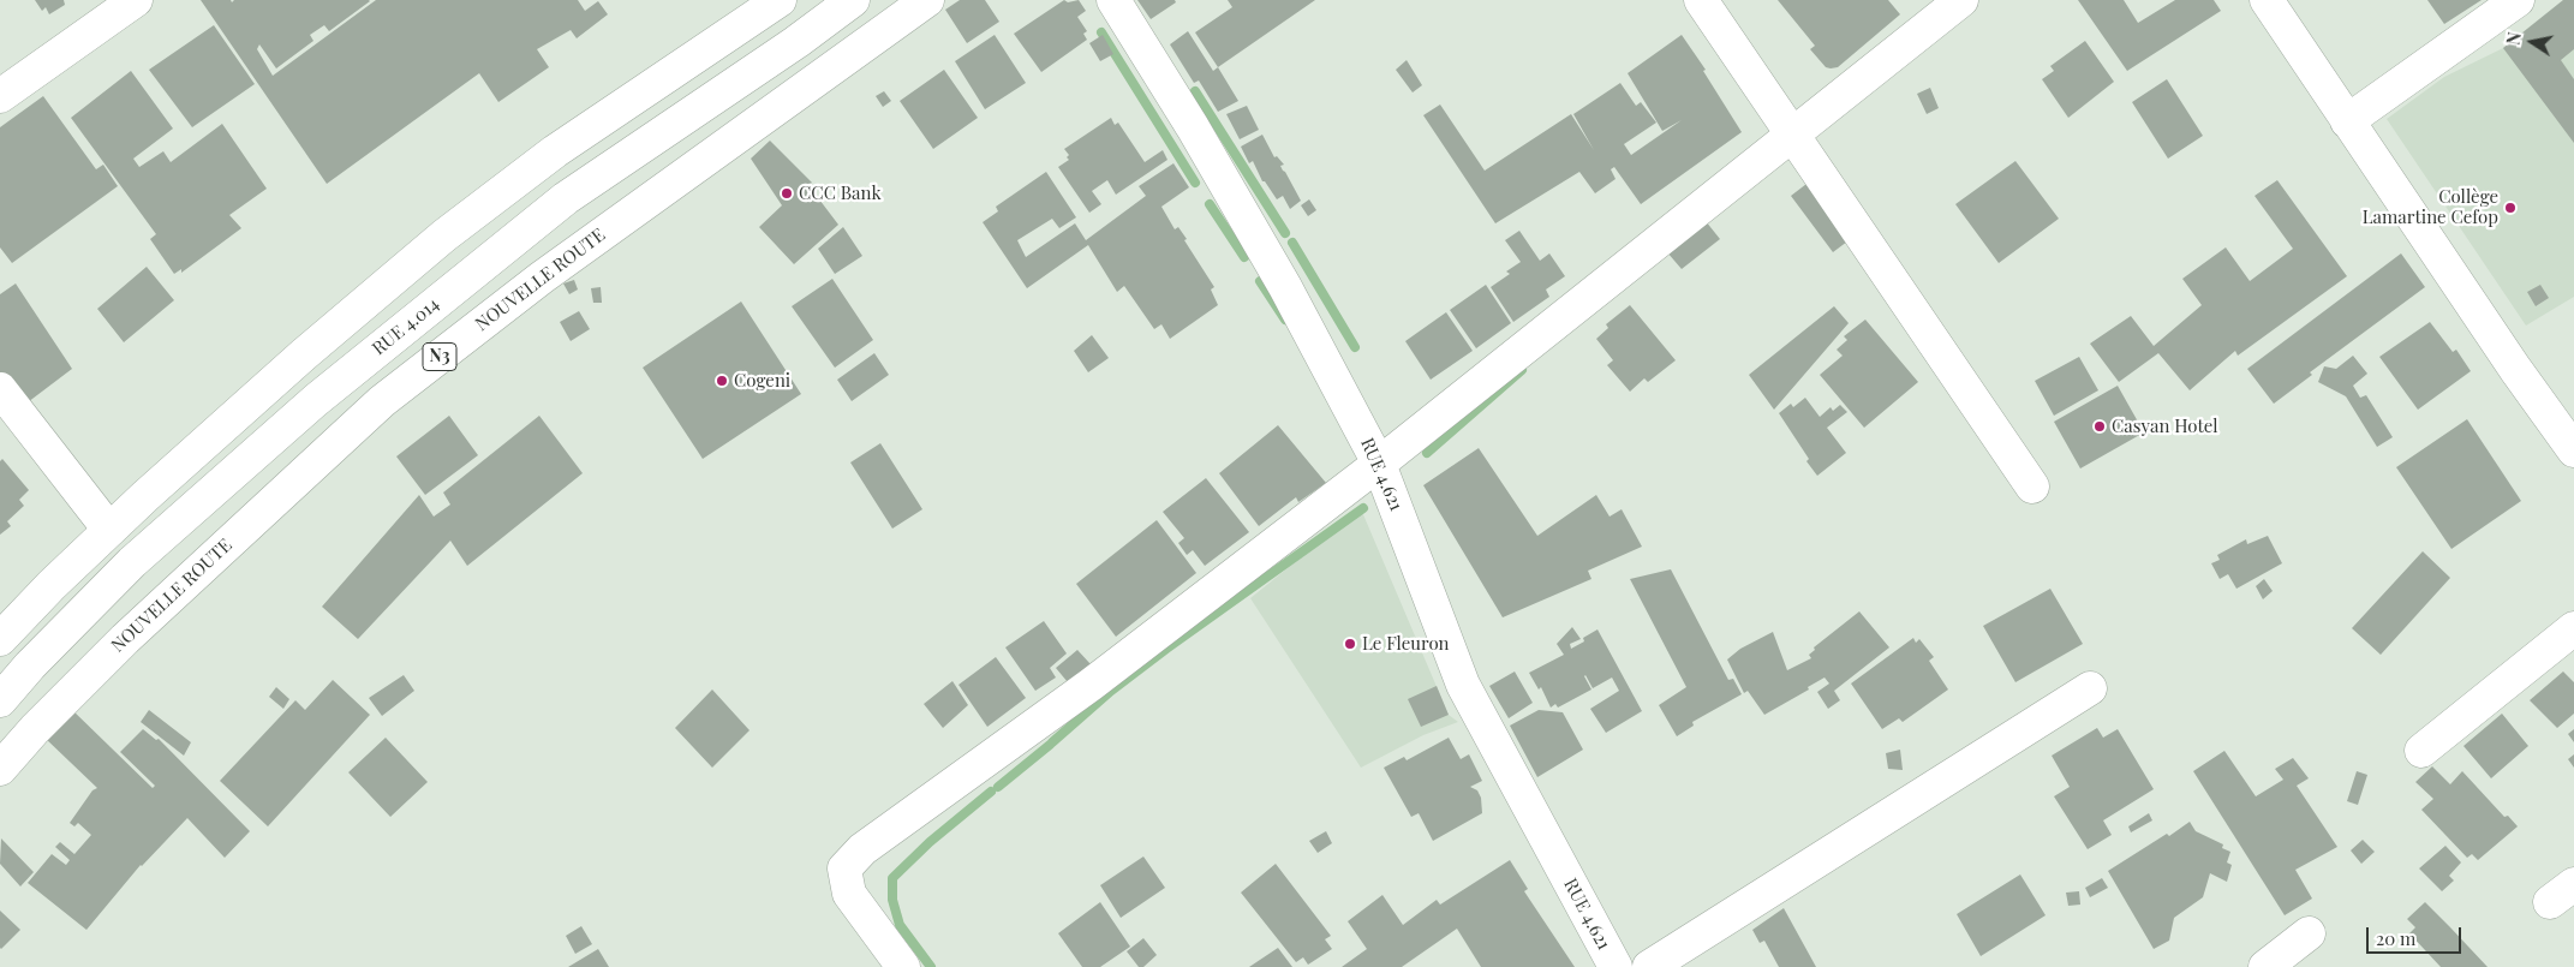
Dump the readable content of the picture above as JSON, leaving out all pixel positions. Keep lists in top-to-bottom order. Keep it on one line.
{"streets":{"main road":["NOUVELLE ROUTE","RUE 4.014","N3","RUE 4.621"]},"places":["CCC Bank","Collège Lamartine Cefop","Cogeni","Casyan Hotel","Le Fleuron"],"scale_bar":"20 m","north":"left"}
